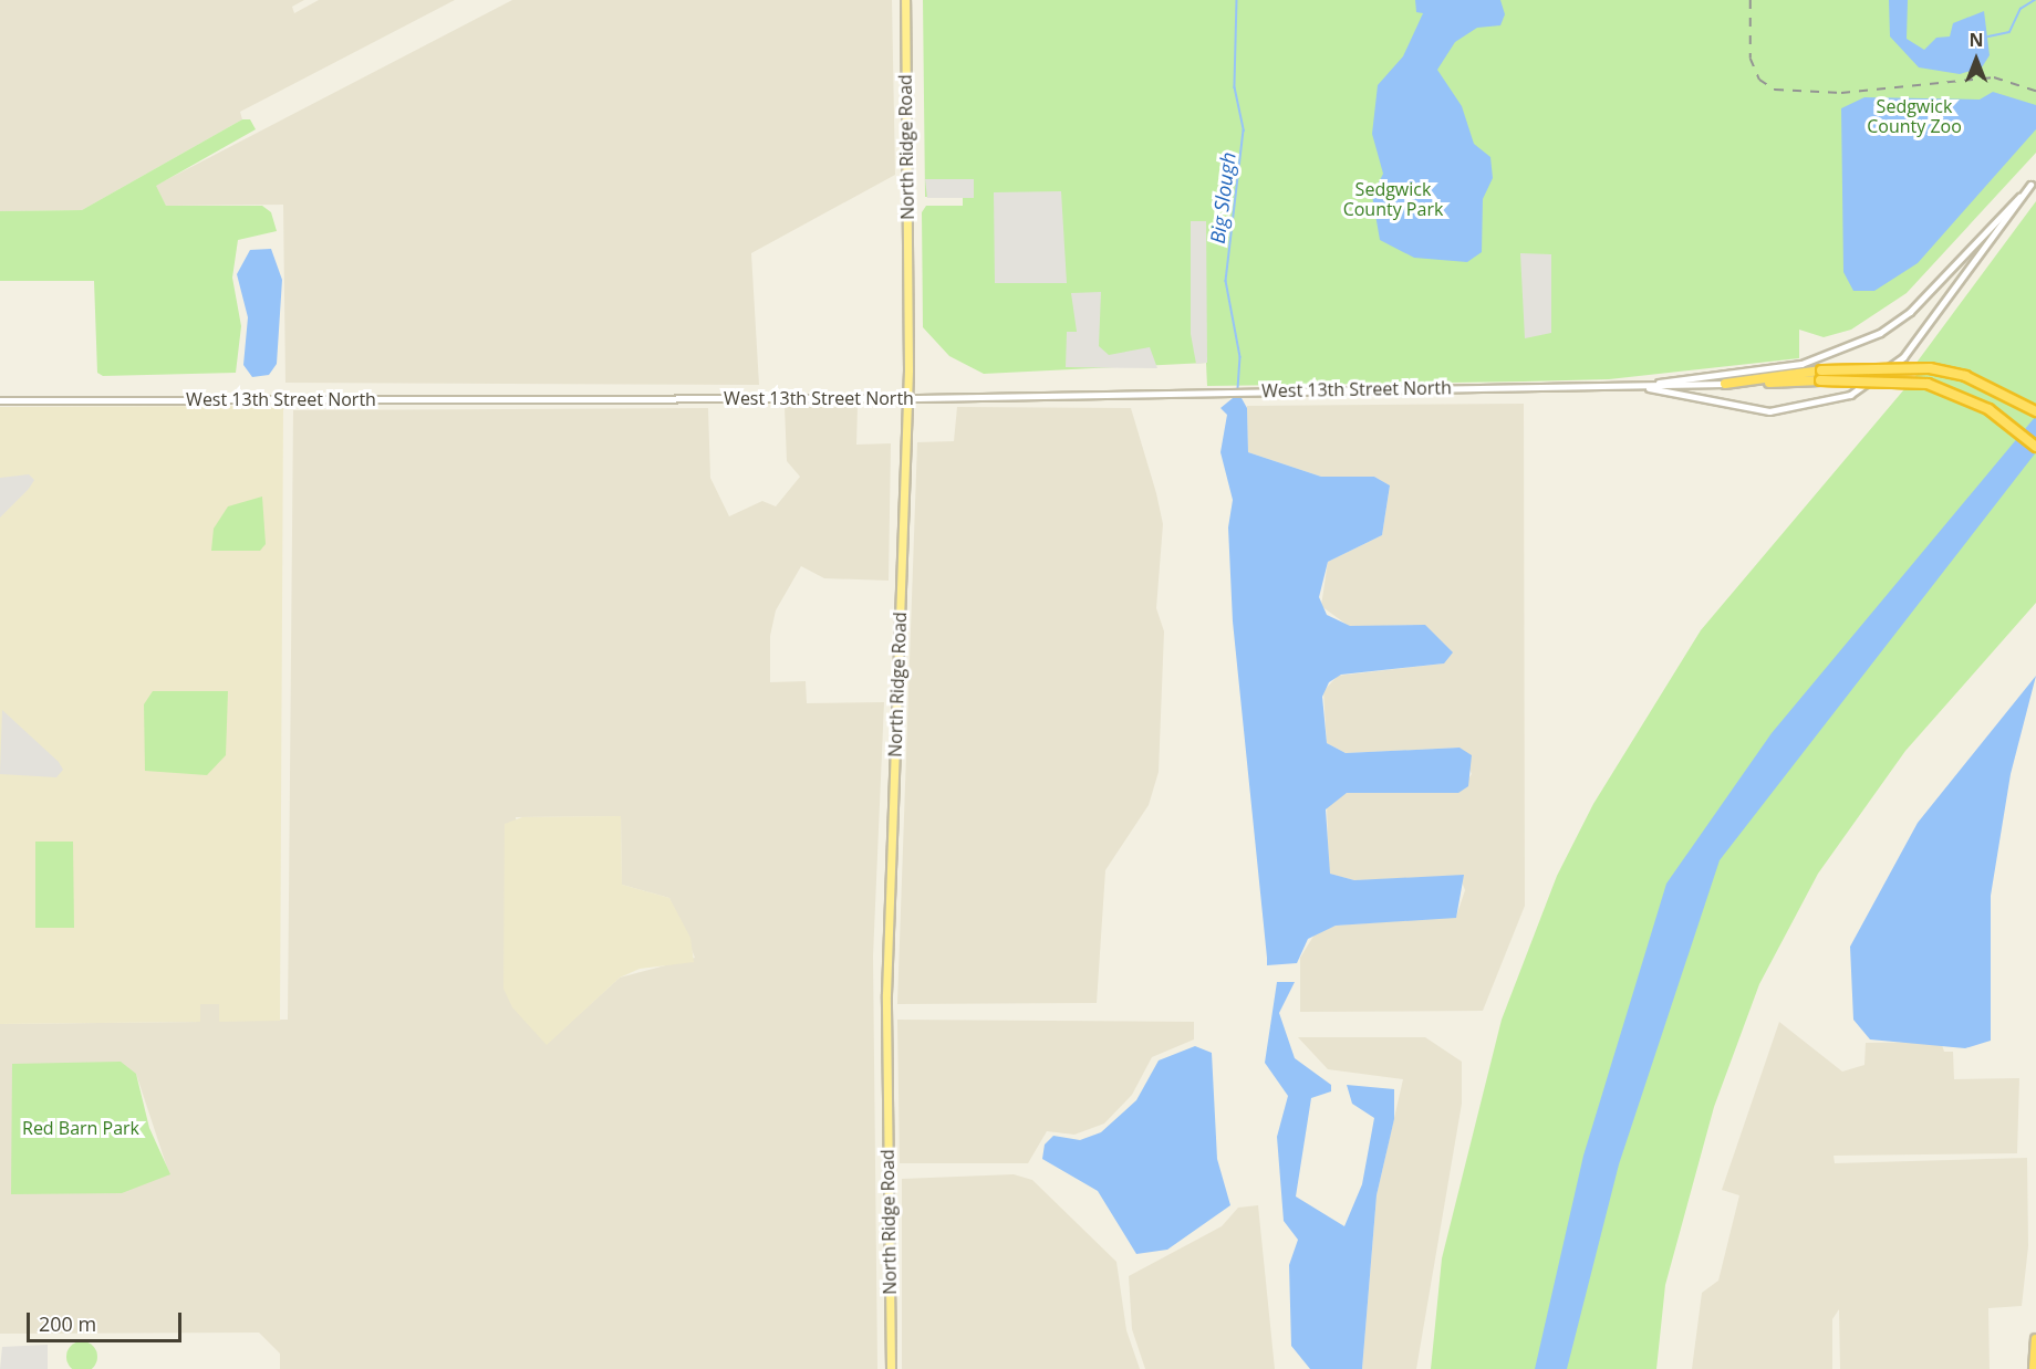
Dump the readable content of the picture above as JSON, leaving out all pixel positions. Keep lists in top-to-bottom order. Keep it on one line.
{"streets":{"main road":["North Ridge Road"],"street":["West 13th Street North"]},"crossings":[["North Ridge Road","West 13th Street North"]],"water":["Big Slough"],"parks":["Sedgwick County Zoo","Sedgwick County Park","Red Barn Park"],"scale_bar":"200 m","north":"top"}
